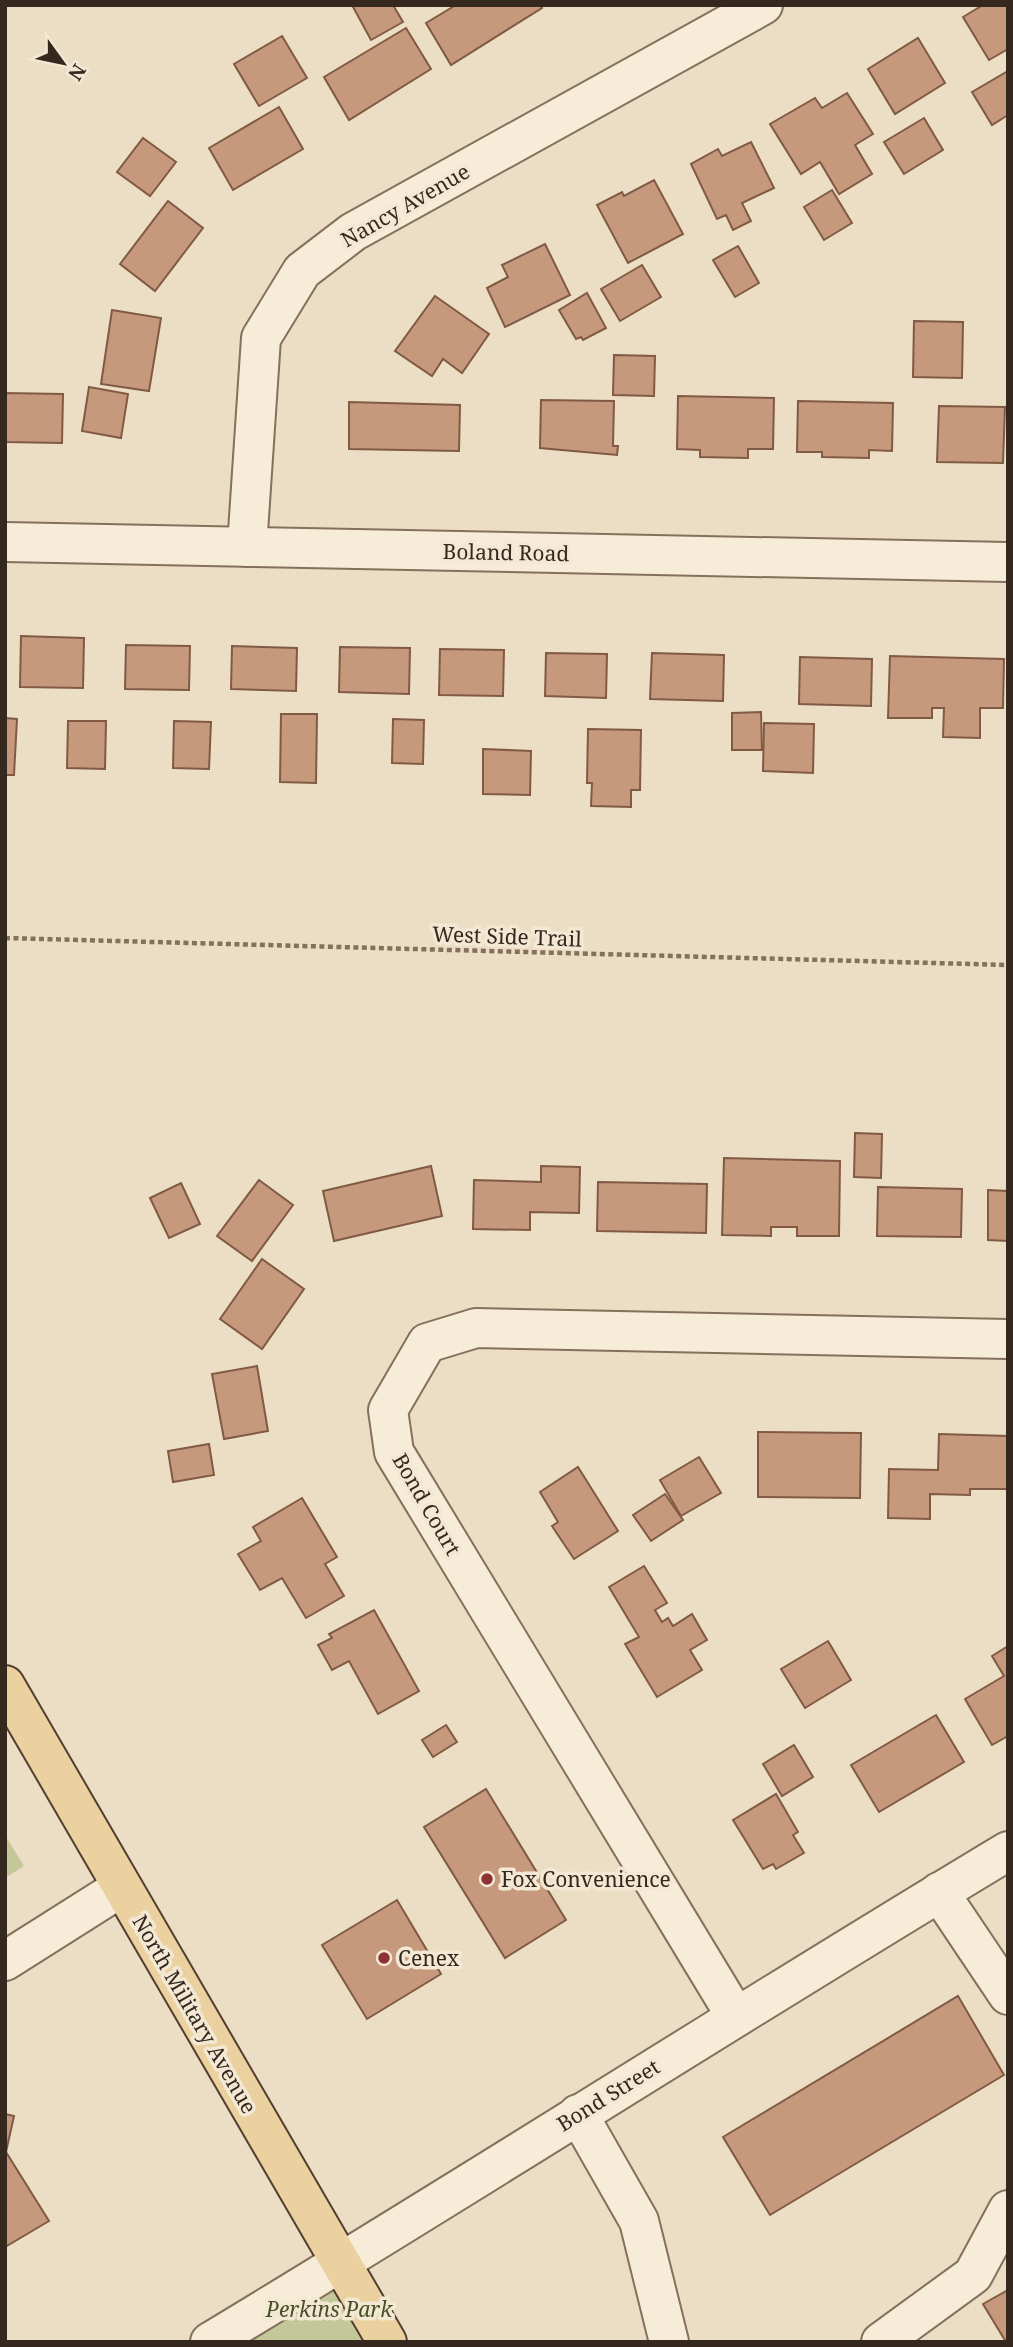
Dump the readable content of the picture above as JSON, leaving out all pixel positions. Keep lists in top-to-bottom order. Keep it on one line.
{"streets":{"main road":["North Military Avenue"],"street":["Nancy Avenue","Boland Road","Bond Court","Bond Street"],"path":["West Side Trail"]},"crossings":[["Nancy Avenue","Boland Road"],["Bond Court","Bond Street"],["North Military Avenue","Bond Street"]],"parks":["Perkins Park"],"places":["Fox Convenience","Cenex"],"north":"bottom right"}
